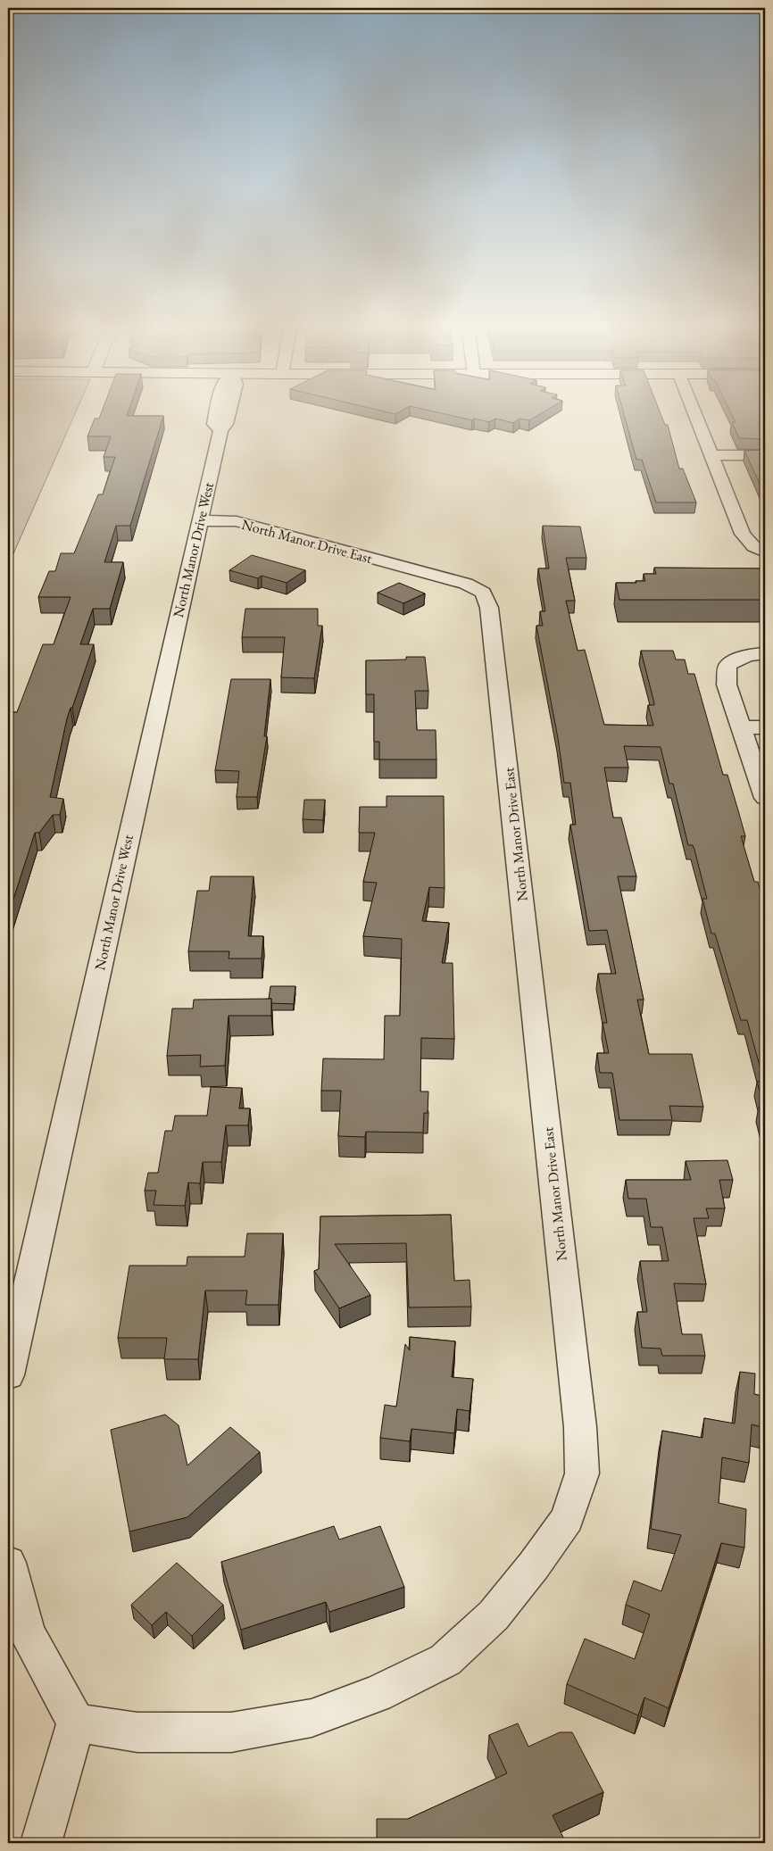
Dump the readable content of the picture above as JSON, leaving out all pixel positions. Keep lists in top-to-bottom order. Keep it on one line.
{"streets":{"street":["North Manor Drive East","North Manor Drive West"]},"crossings":[["North Manor Drive East","North Manor Drive West"]]}
